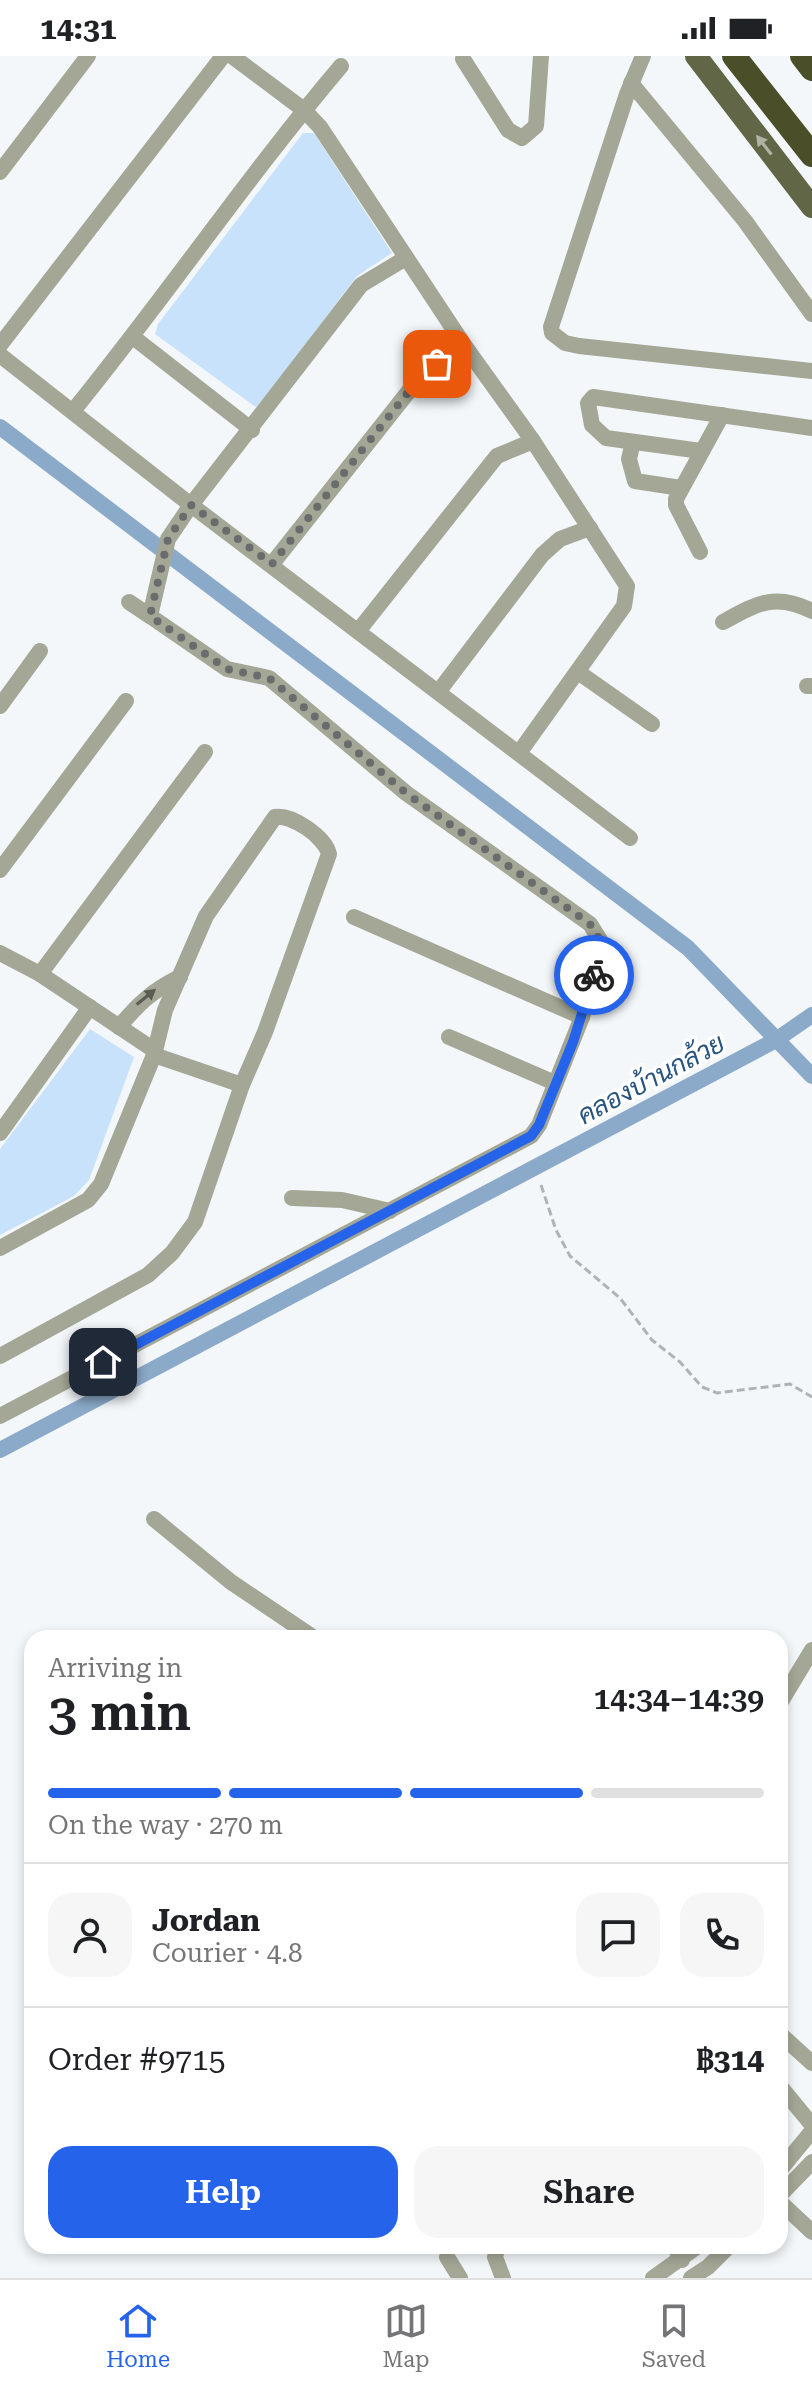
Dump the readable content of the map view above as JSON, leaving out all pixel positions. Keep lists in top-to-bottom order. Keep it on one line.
{"water":["คลองบ้านกล้วย"],"page":{"status":"14:31","heading":["3 min","Arriving in","14:34–14:39"],"panel":["Jordan","Courier · 4.8","Order #9715","฿314"],"bar":"On the way · 270 m","buttons":["Help","Share"],"tabs":["Home","Map","Saved"]}}
